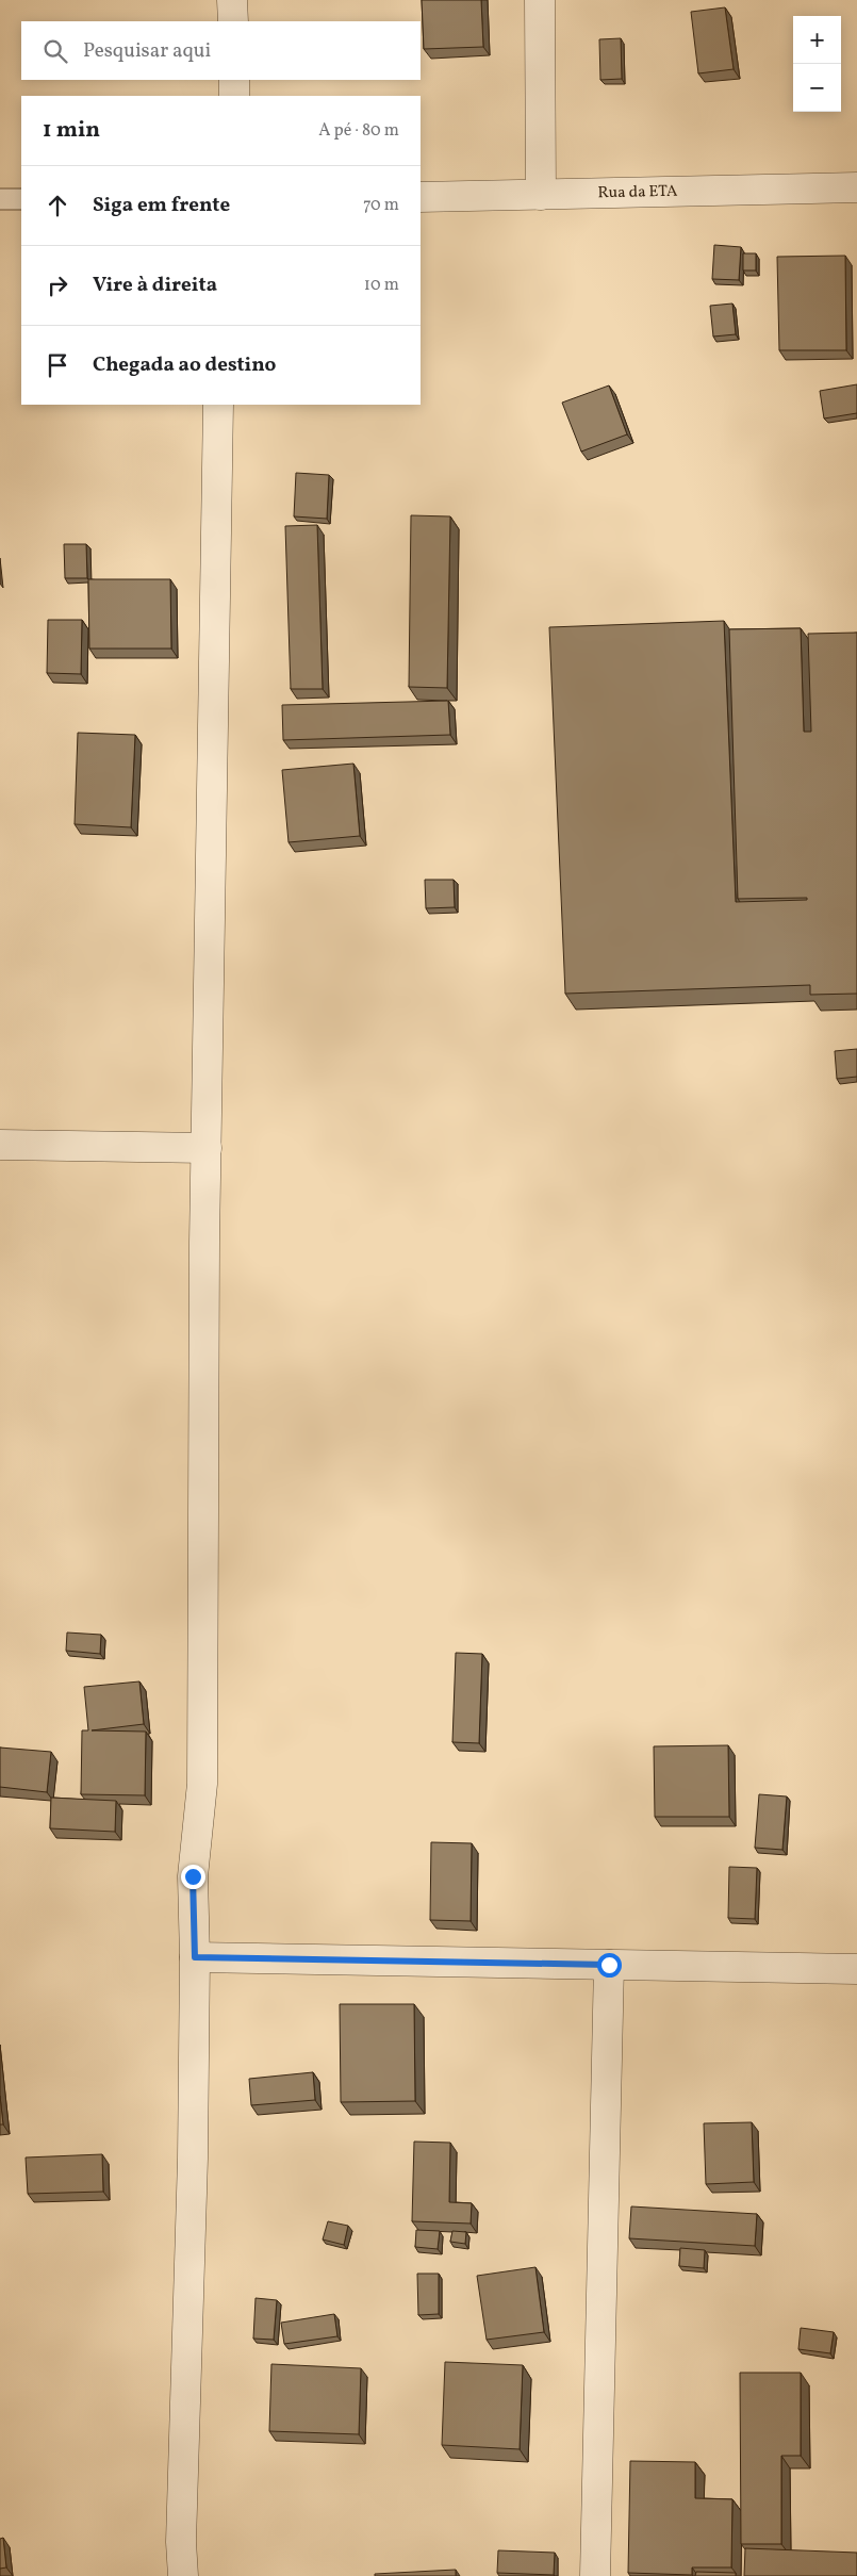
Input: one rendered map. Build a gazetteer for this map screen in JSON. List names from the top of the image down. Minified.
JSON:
{"streets":{"street":["Rua da ETA"]},"page":{"map_buttons":["+","−"],"search":"Pesquisar aqui","heading":["1 min","A pé · 80 m"],"list":[["Siga em frente","70 m"],["Vire à direita","10 m"],"Chegada ao destino"]}}
